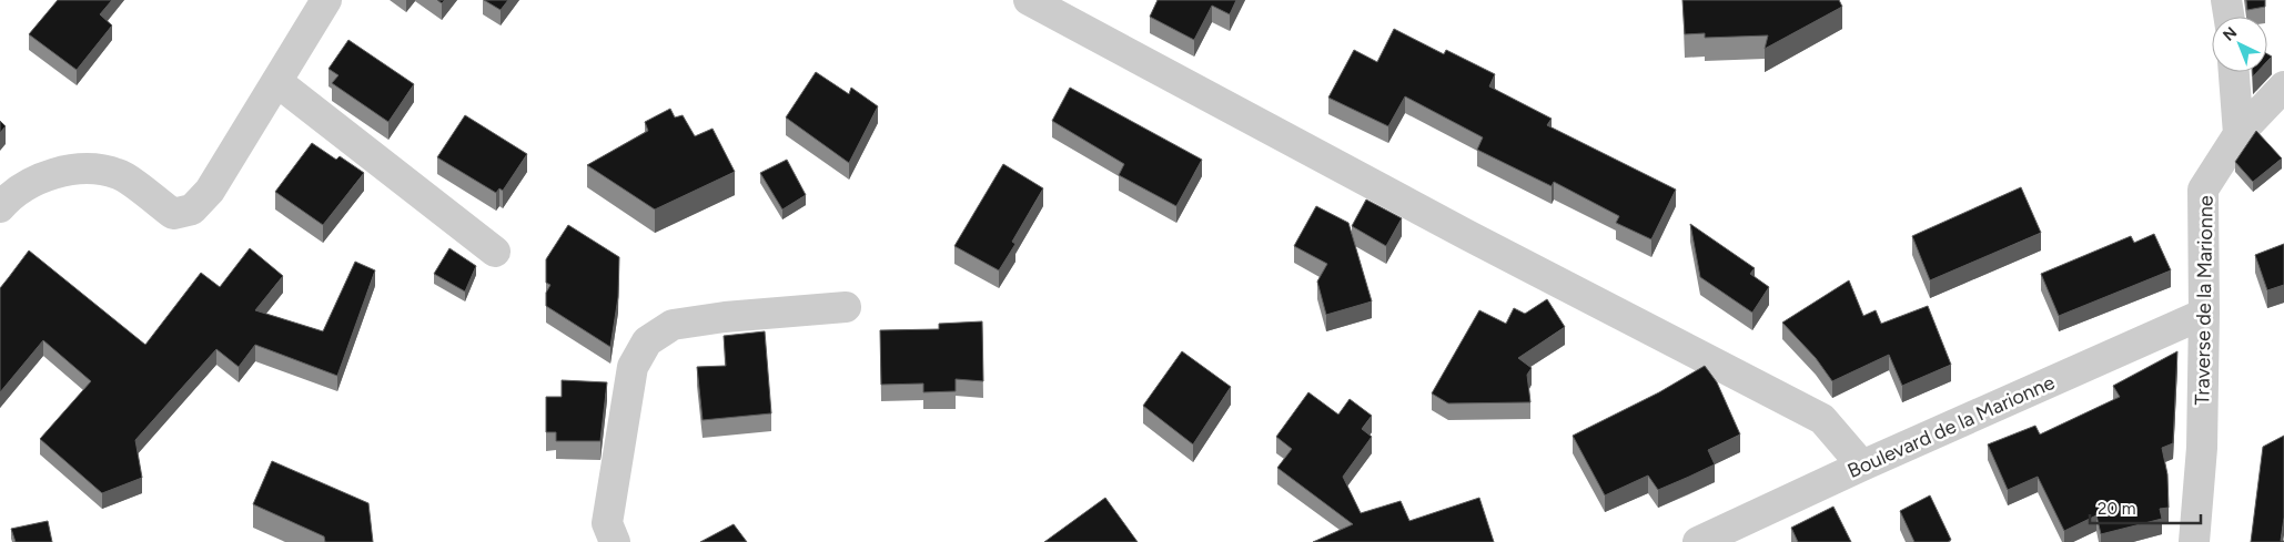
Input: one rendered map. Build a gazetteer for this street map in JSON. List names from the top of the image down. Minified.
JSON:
{"streets":{"street":["Traverse de la Marionne","Boulevard de la Marionne"]},"crossings":[["Traverse de la Marionne","Boulevard de la Marionne"]],"scale_bar":"20 m","north":"top left"}
